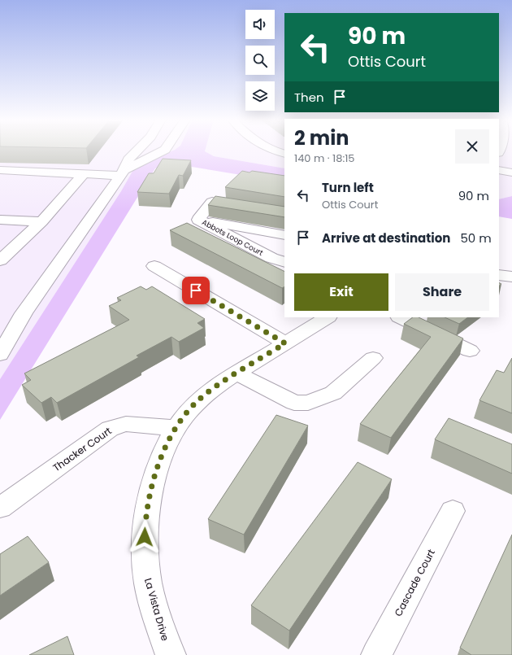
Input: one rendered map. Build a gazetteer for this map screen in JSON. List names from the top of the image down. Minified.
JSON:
{"streets":{"street":["Abbots Loop Court","Thacker Court","Cascade Court","La Vista Drive"]},"crossings":[["Thacker Court","La Vista Drive"]],"page":{"turn":["90 m","Ottis Court"],"then":"Then","heading":["2 min","140 m · 18:15"],"list":[{"name":"Turn left","note":"Ottis Court","value":"90 m"},{"name":"Arrive at destination","value":"50 m"}],"buttons":["Exit","Share"]}}
